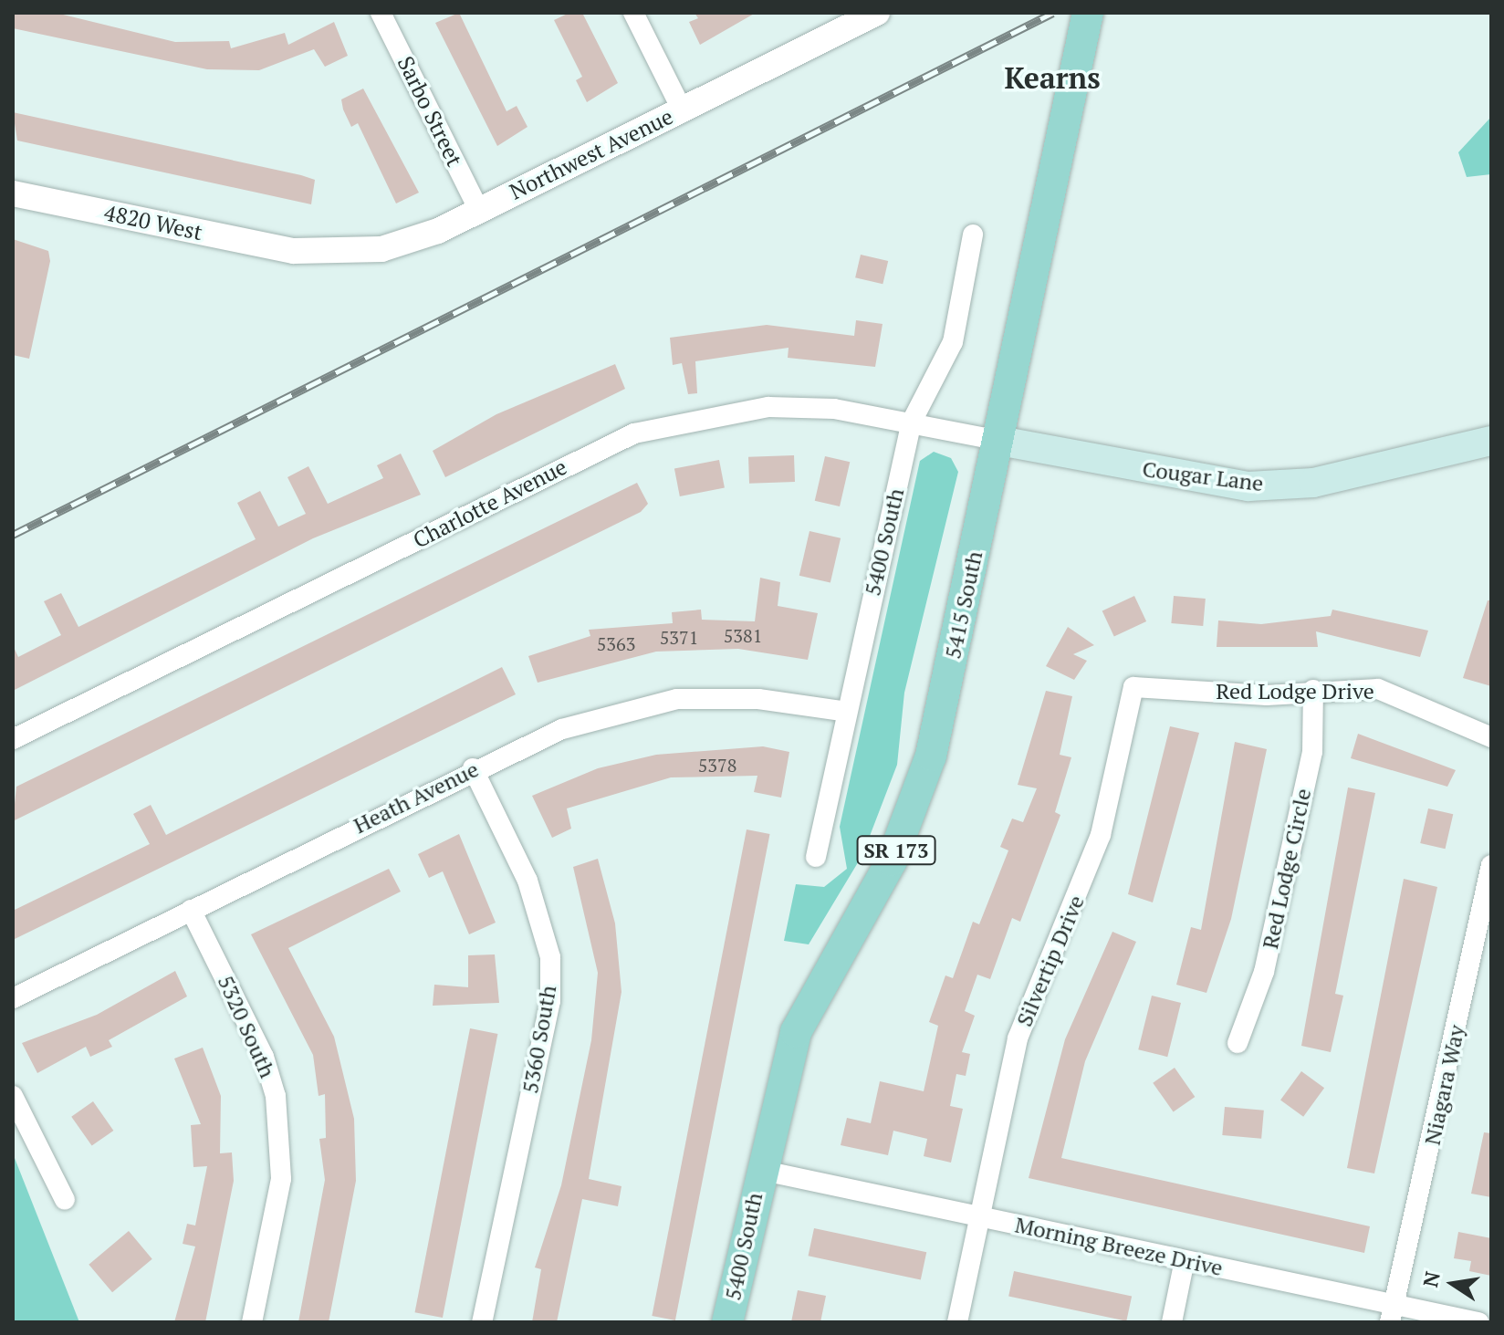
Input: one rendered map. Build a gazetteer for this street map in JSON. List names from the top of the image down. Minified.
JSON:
{"streets":{"main road":["Cougar Lane","5400 South","5415 South","SR 173"],"street":["Sarbo Street","Northwest Avenue","4820 West","Charlotte Avenue","Red Lodge Drive","Heath Avenue","Red Lodge Circle","Silvertip Drive","5320 South","5360 South","Niagara Way","Morning Breeze Drive"]},"crossings":[["Sarbo Street","Northwest Avenue"],["Northwest Avenue","4820 West"],["Cougar Lane","Charlotte Avenue"],["Cougar Lane","5415 South"],["Charlotte Avenue","5400 South"],["Charlotte Avenue","5415 South"],["5400 South","5415 South"],["5400 South","Heath Avenue"],["5400 South","Morning Breeze Drive"],["5415 South","Morning Breeze Drive"],["Red Lodge Drive","Red Lodge Circle"],["Red Lodge Drive","Silvertip Drive"],["Heath Avenue","5320 South"],["Heath Avenue","5360 South"],["Silvertip Drive","Morning Breeze Drive"],["Niagara Way","Morning Breeze Drive"]],"districts":["Kearns"],"house_numbers":["5381","5371","5363","5378"],"north":"left"}
